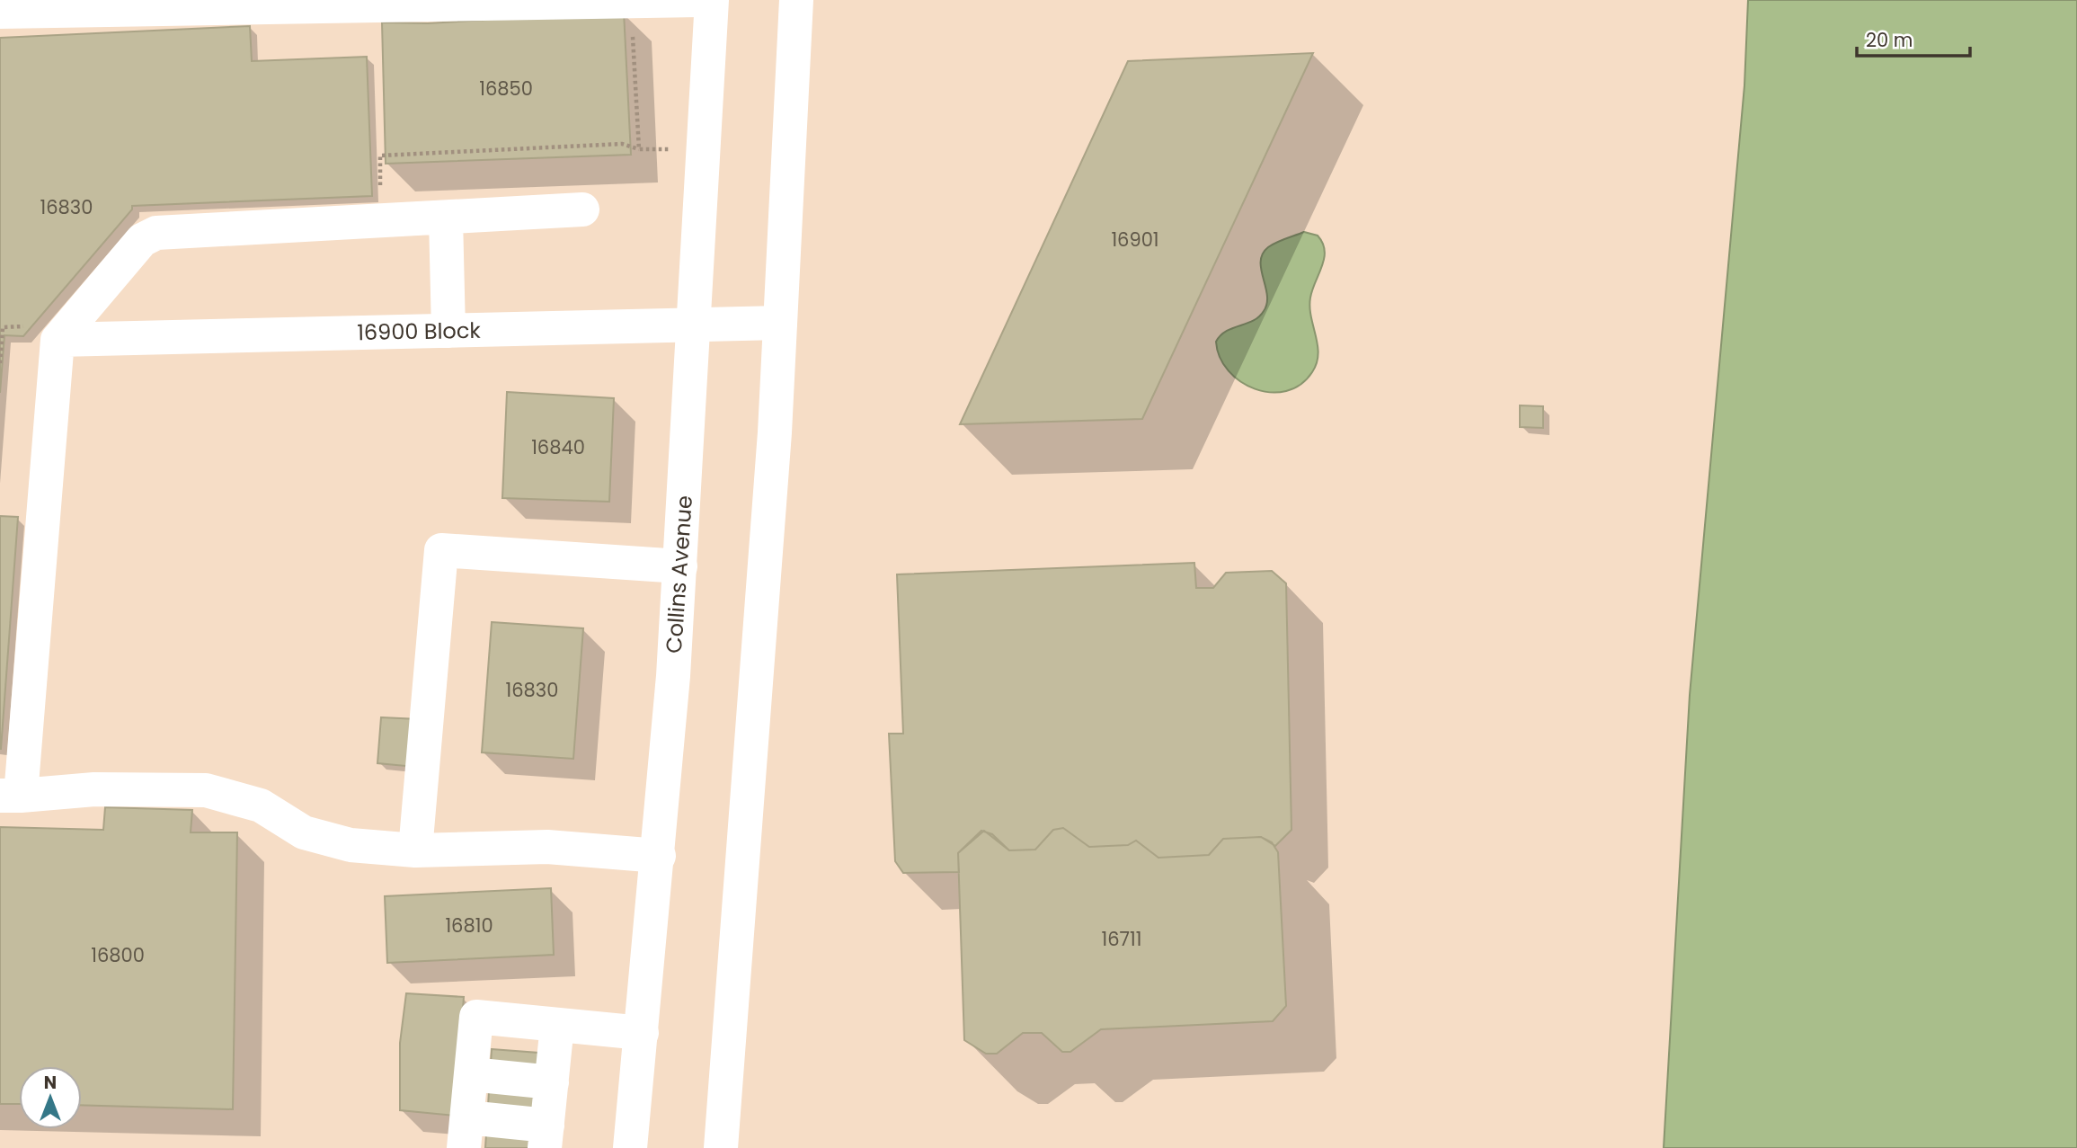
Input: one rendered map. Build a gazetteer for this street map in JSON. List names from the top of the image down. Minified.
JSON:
{"streets":{"main road":["16900 Block","Collins Avenue"]},"crossings":[["16900 Block","Collins Avenue"]],"house_numbers":["16850","16830","16901","16840","16830","16810","16711","16800"],"scale_bar":"20 m","north":"top"}
